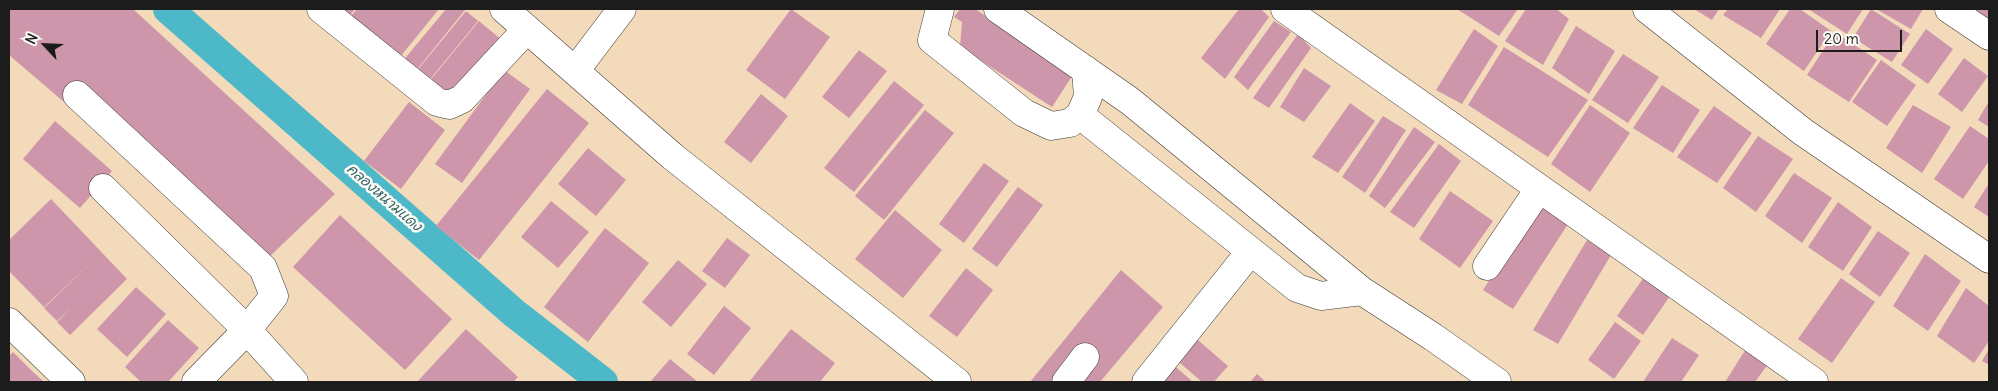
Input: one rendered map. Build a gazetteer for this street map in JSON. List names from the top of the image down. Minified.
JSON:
{"water":["คลองหนามแดง"],"scale_bar":"20 m","north":"top left"}
